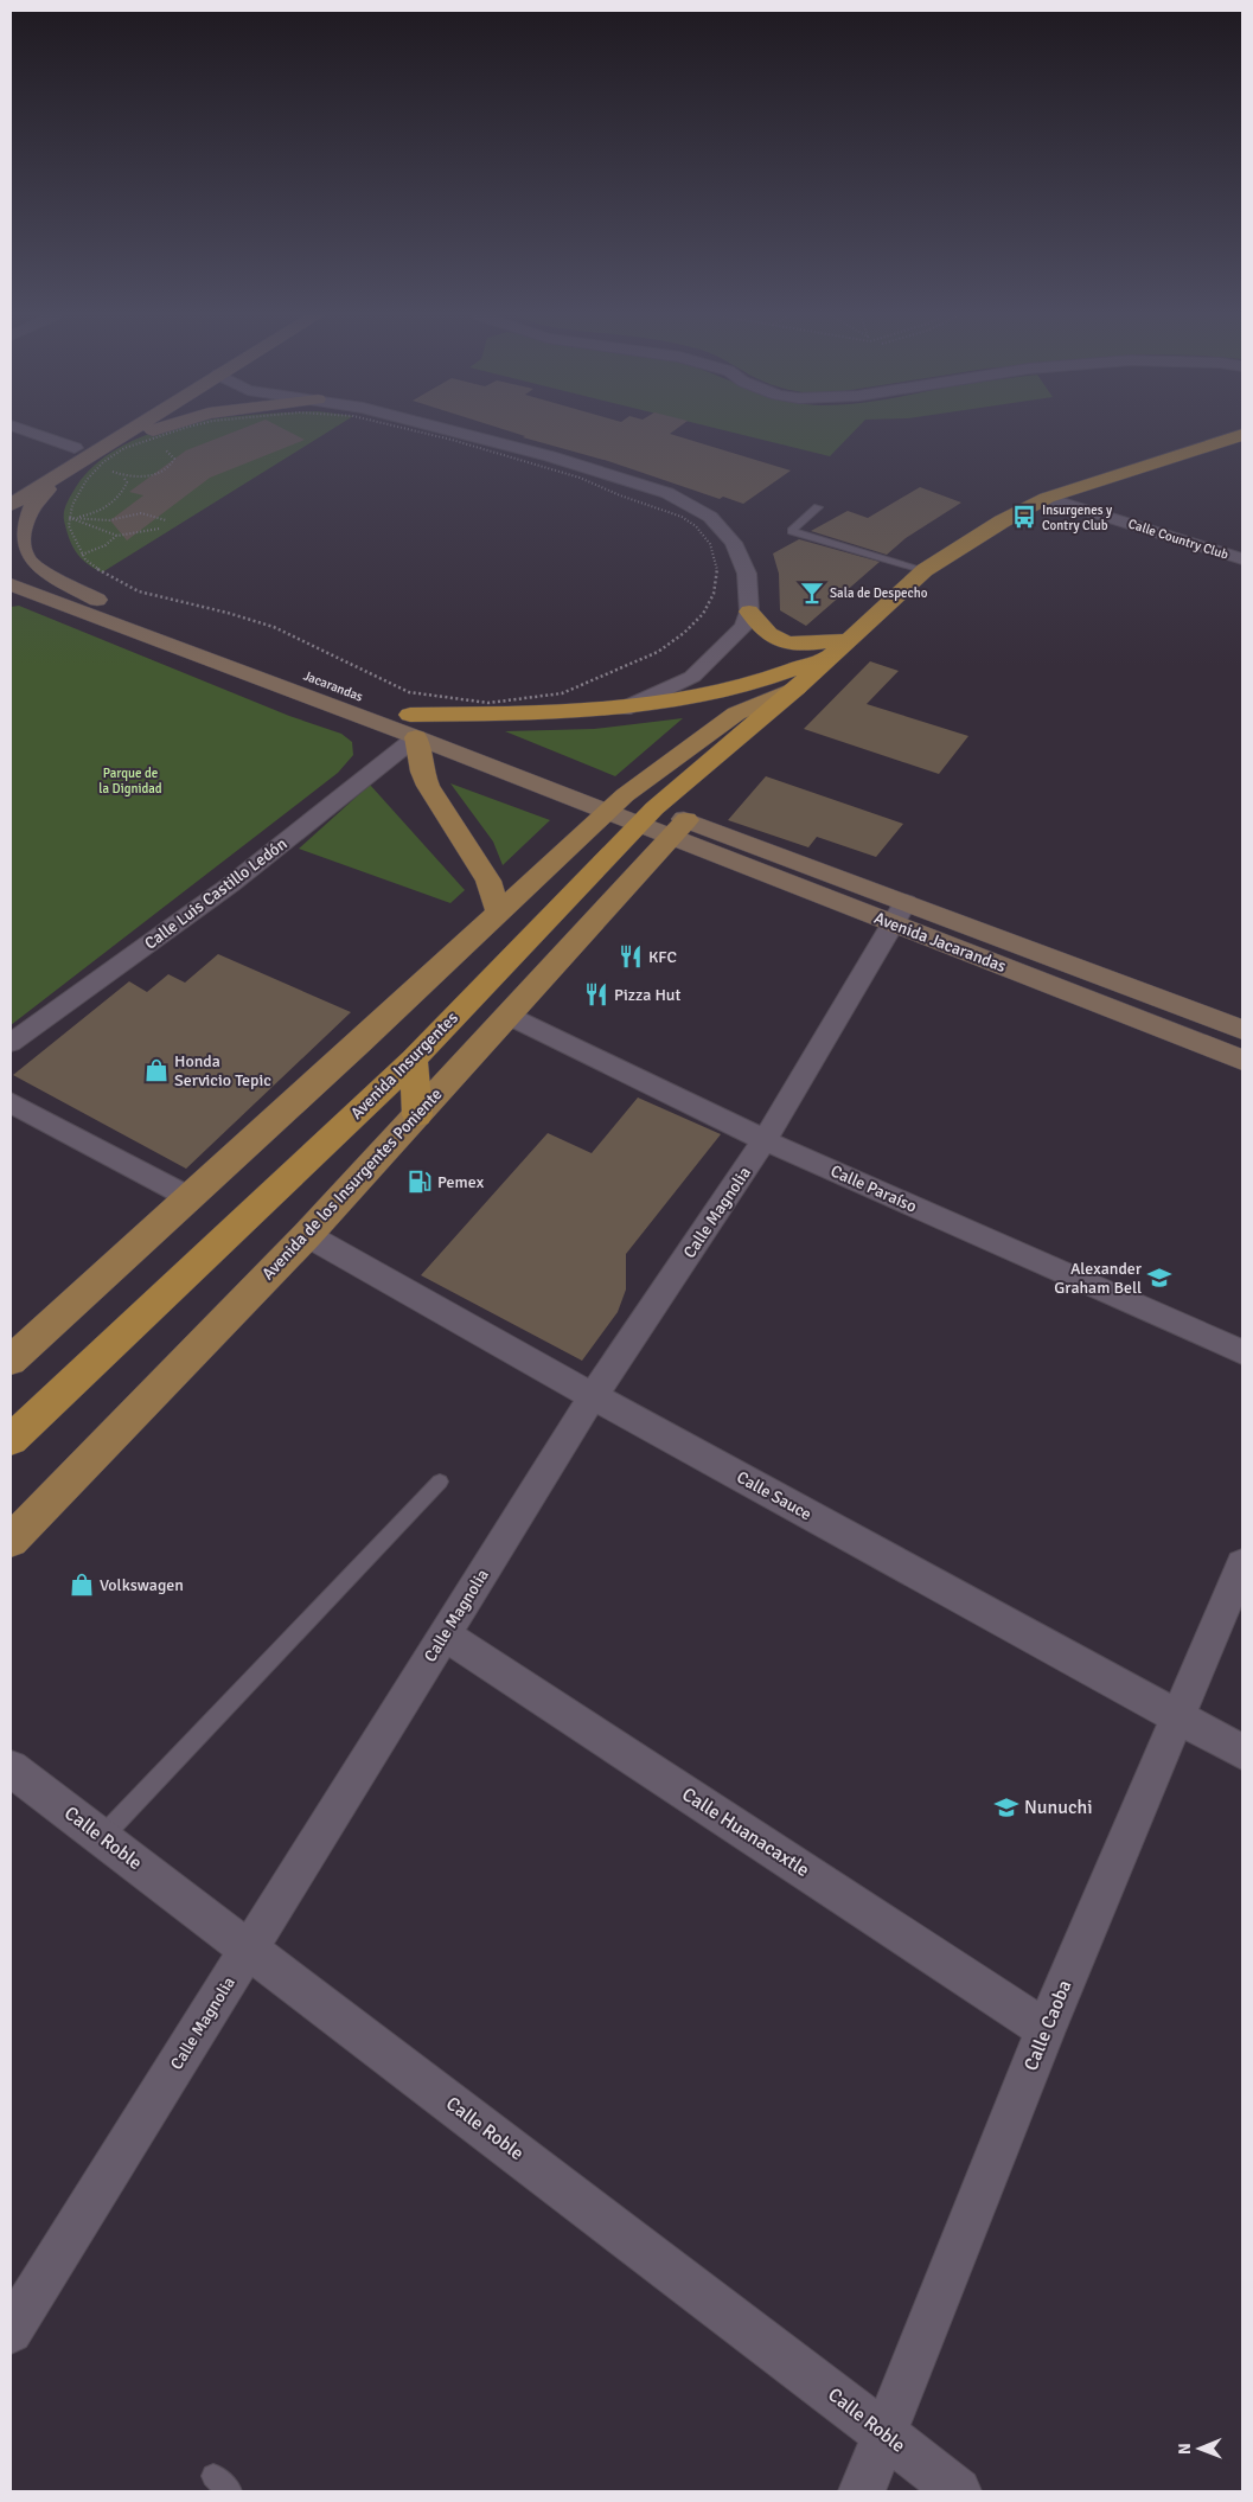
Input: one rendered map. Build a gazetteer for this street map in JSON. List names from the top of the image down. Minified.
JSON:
{"streets":{"highway":["Avenida Insurgentes"],"main road":["Jacarandas","Avenida Jacarandas","Avenida de los Insurgentes Poniente"],"street":["Calle Country Club","Calle Luis Castillo Ledón","Calle Paraíso","Calle Magnolia","Calle Sauce","Calle Huanacaxtle","Calle Roble","Calle Caoba"]},"crossings":[["Calle Country Club","Avenida Insurgentes"],["Jacarandas","Calle Luis Castillo Ledón"],["Jacarandas","Avenida Jacarandas"],["Jacarandas","Avenida Insurgentes"],["Avenida Jacarandas","Avenida Insurgentes"],["Avenida Jacarandas","Avenida de los Insurgentes Poniente"],["Avenida Jacarandas","Calle Magnolia"],["Avenida de los Insurgentes Poniente","Calle Paraíso"],["Avenida de los Insurgentes Poniente","Calle Sauce"],["Calle Paraíso","Calle Magnolia"],["Calle Magnolia","Calle Sauce"],["Calle Magnolia","Calle Huanacaxtle"],["Calle Magnolia","Calle Roble"],["Calle Sauce","Calle Caoba"],["Calle Huanacaxtle","Calle Caoba"],["Calle Roble","Calle Caoba"]],"parks":["Parque de la Dignidad"],"places":{"bus stop":["Insurgenes y Contry Club"],"bar":["Sala de Despecho"],"restaurant":["KFC","Pizza Hut"],"shop":["Honda Servicio Tepic","Volkswagen"],"fuel station":["Pemex"],"school or university":["Alexander Graham Bell","Nunuchi"]},"north":"left"}
